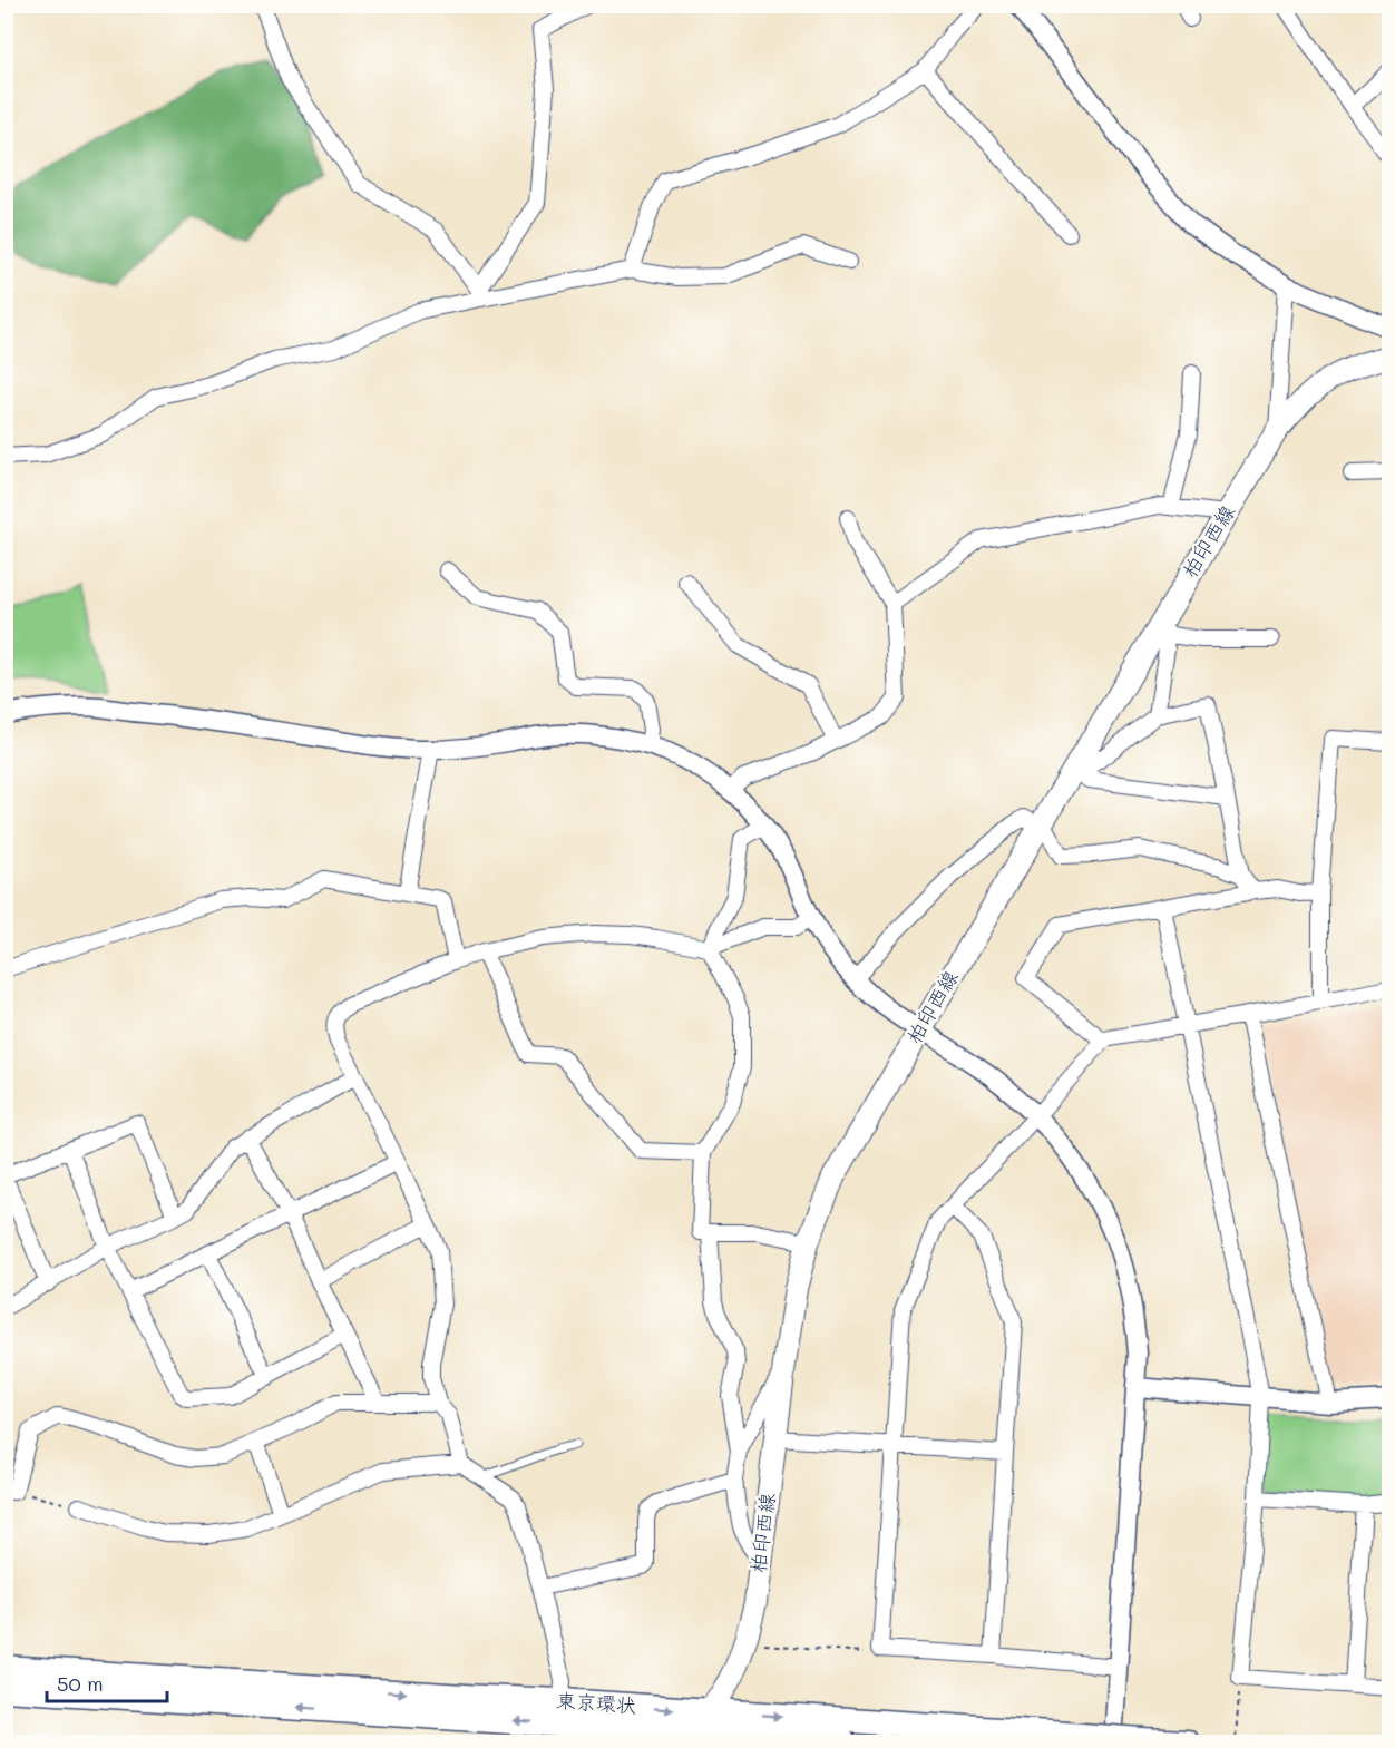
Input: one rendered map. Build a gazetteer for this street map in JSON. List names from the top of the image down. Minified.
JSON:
{"streets":{"highway":["東京環状"],"main road":["柏印西線"]},"crossings":[["柏印西線","東京環状"]],"scale_bar":"50 m"}
